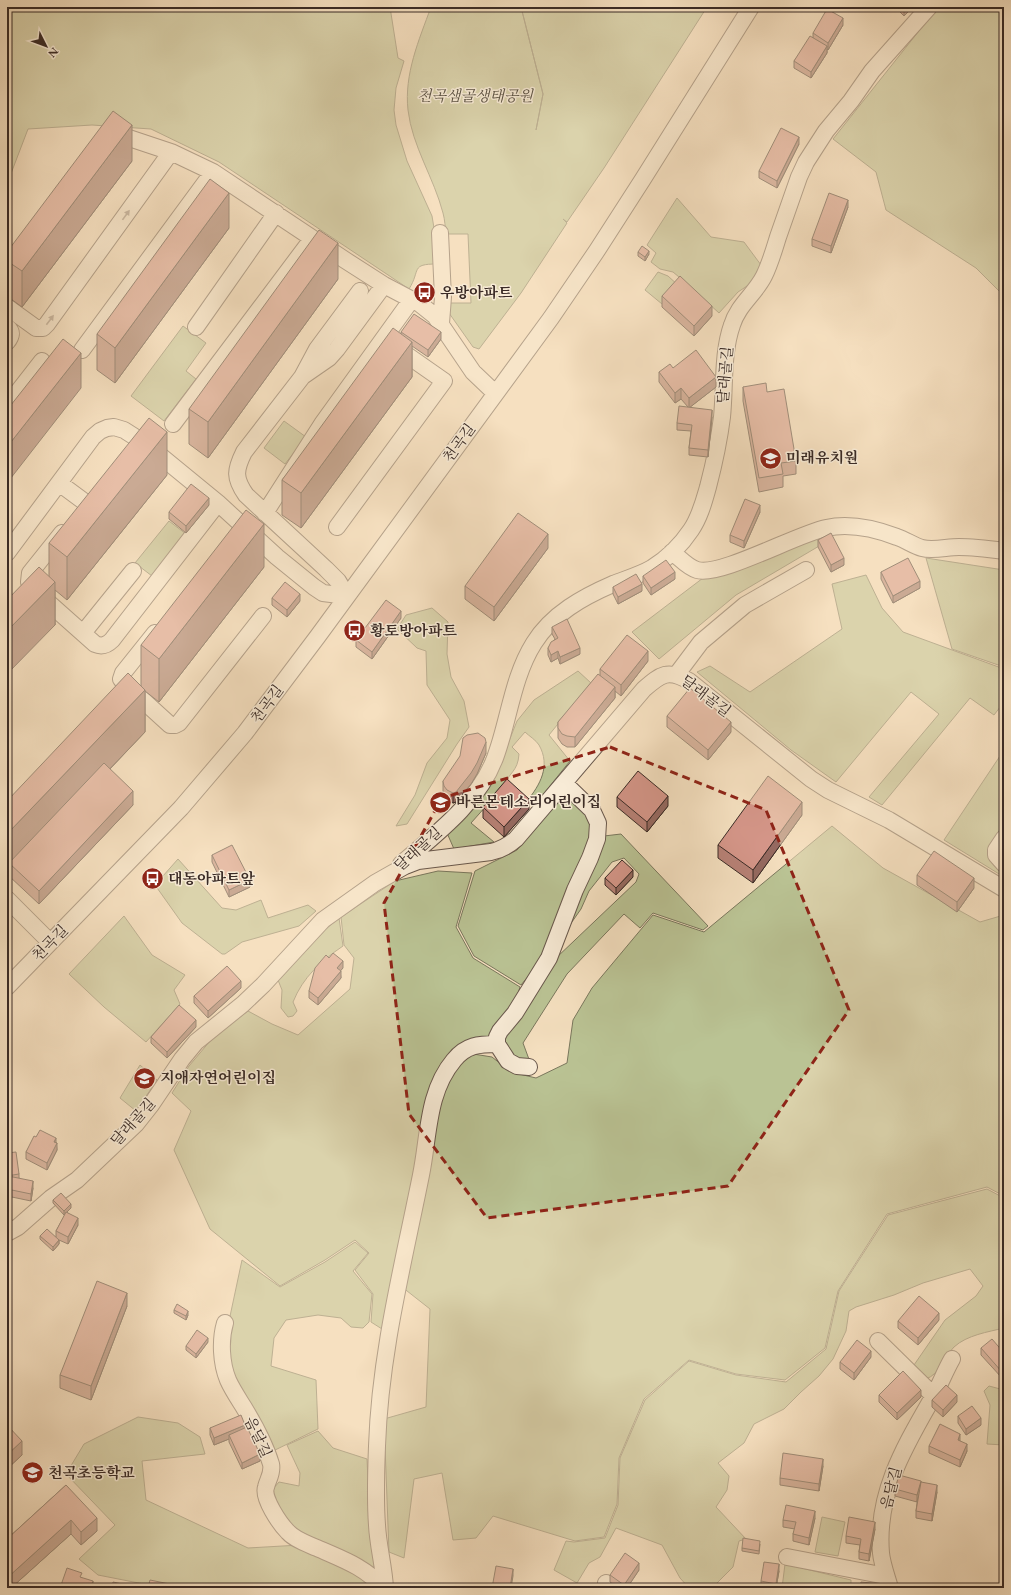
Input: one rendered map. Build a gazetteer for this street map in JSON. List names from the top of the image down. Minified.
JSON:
{"streets":{"street":["달래골길","천곡길","음달길"]},"parks":["천곡샘골생태공원"],"places":{"bus stop":["우방아파트","황토방아파트","대동아파트앞"],"school or university":["미래유치원","바른몬테소리어린이집","지애자연어린이집","천곡초등학교"]},"north":"bottom right"}
